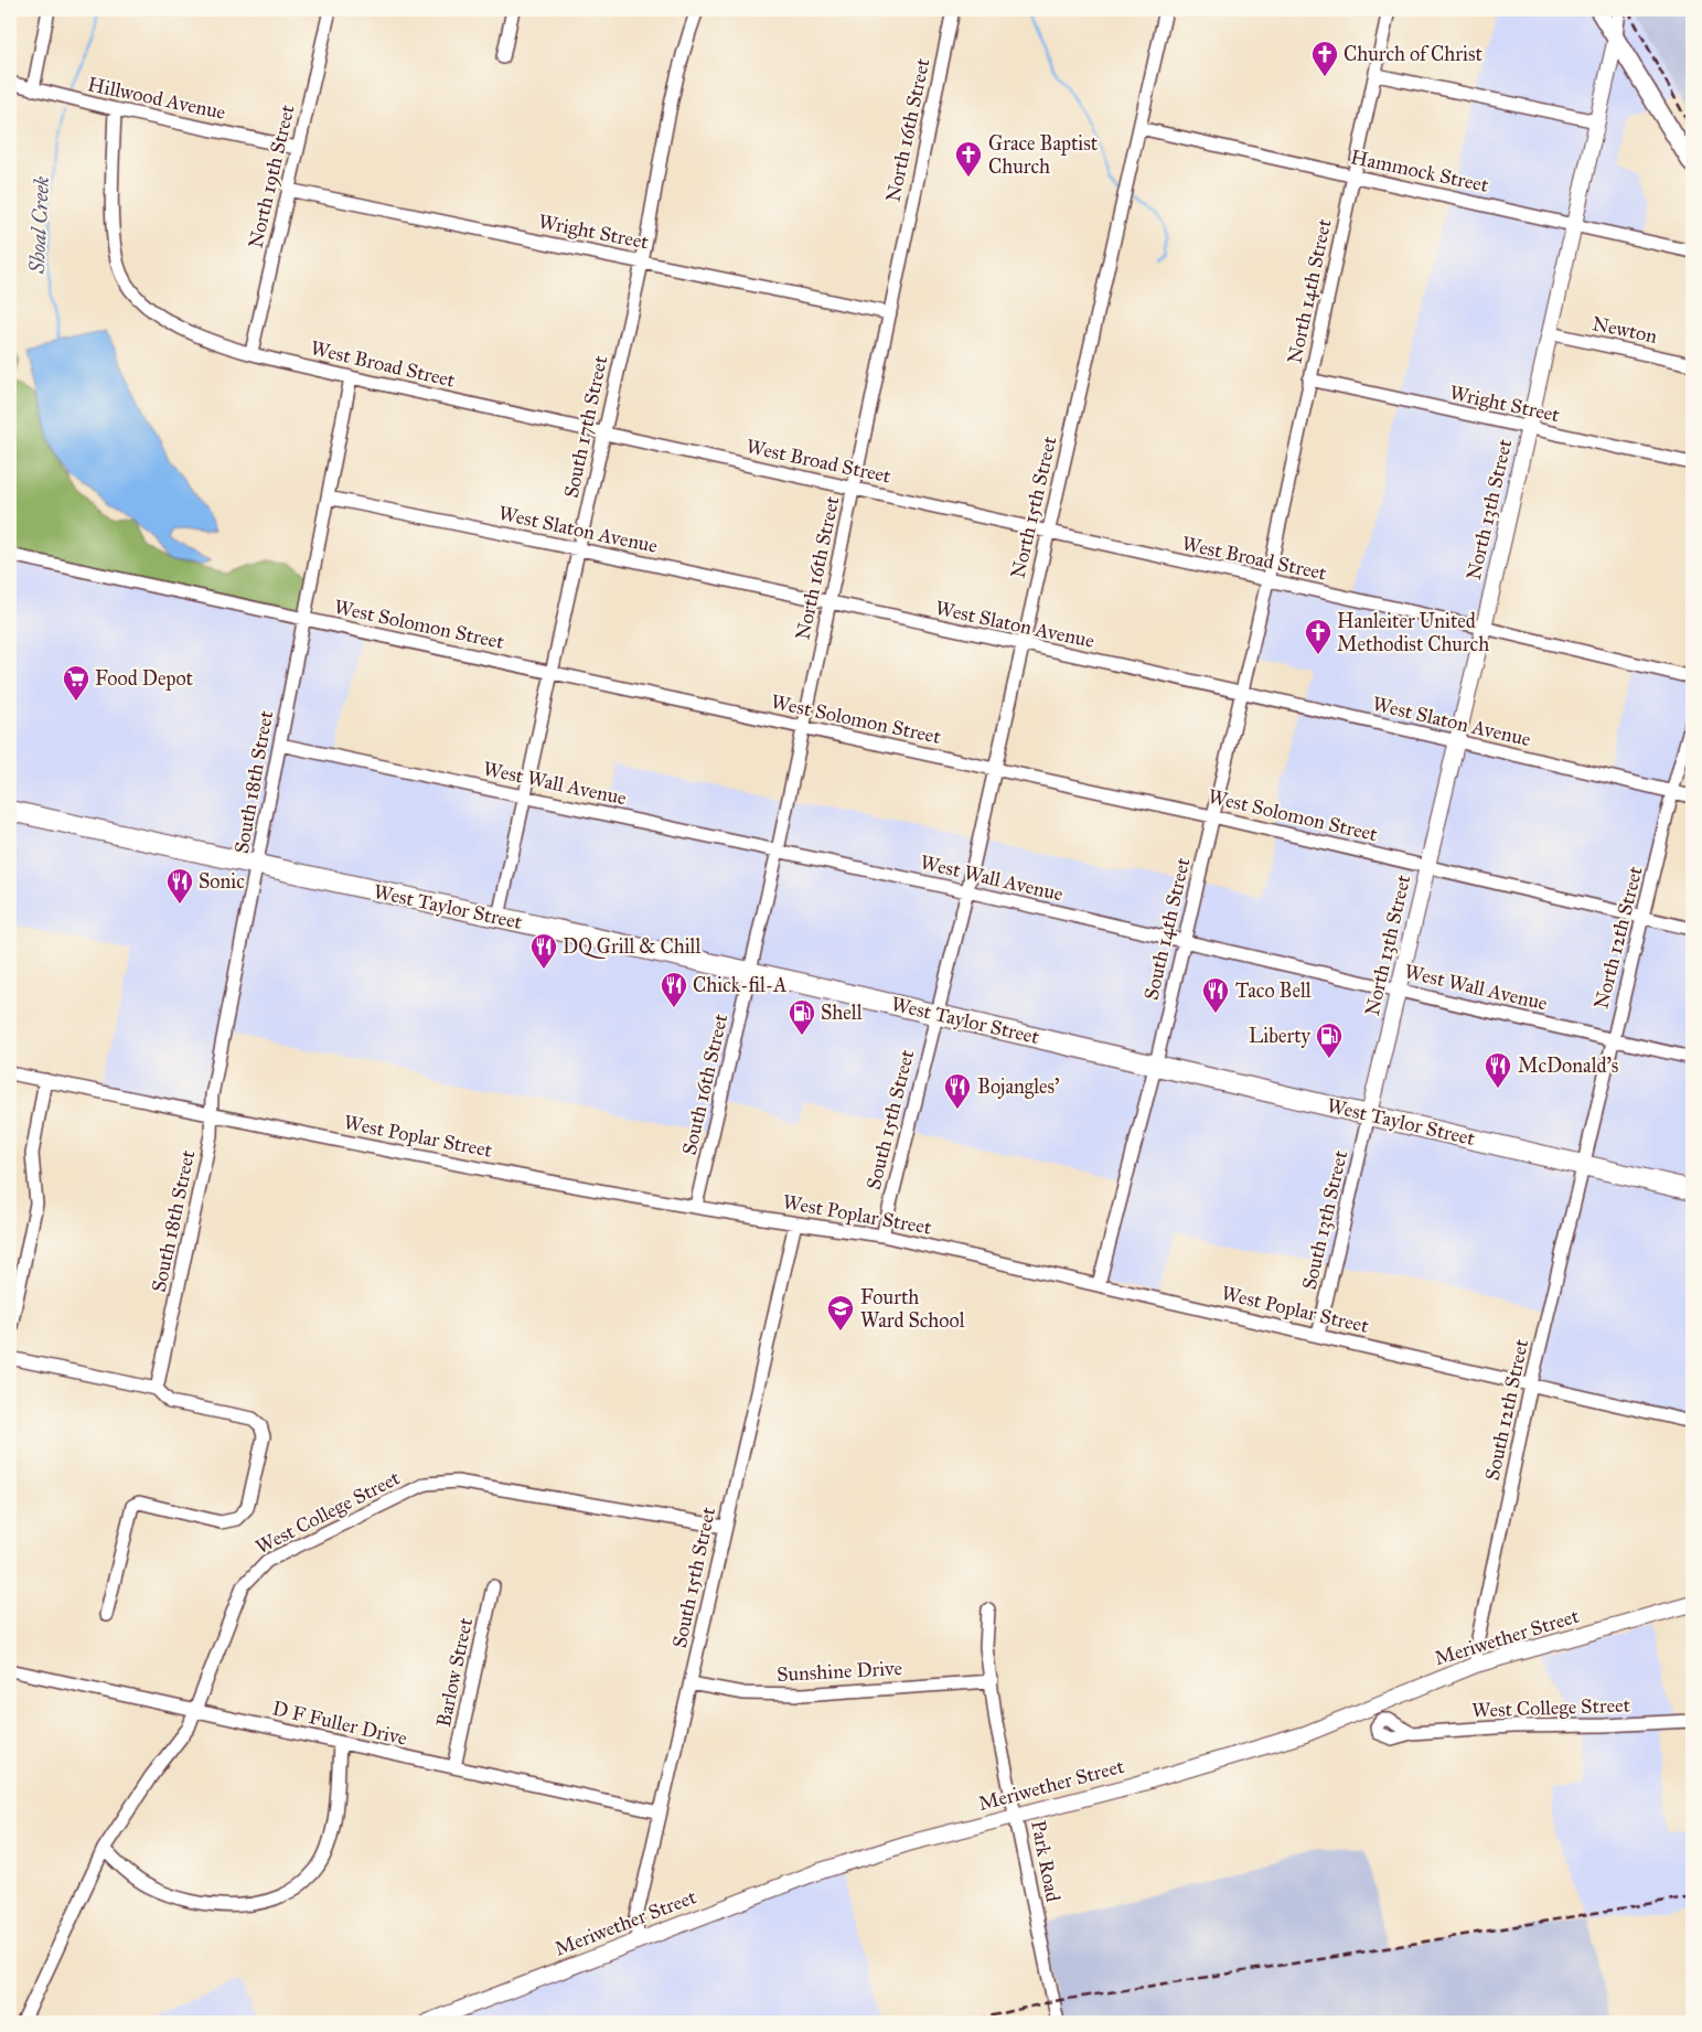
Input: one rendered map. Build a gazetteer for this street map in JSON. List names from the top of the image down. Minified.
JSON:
{"streets":{"main road":["West Taylor Street"],"street":["Hillwood Avenue","North 16th Street","Hammock Street","North 19th Street","Wright Street","North 14th Street","Newton","West Broad Street","South 17th Street","North 15th Street","North 13th Street","West Slaton Avenue","West Solomon Street","South 18th Street","West Wall Avenue","South 14th Street","North 12th Street","South 16th Street","South 15th Street","West Poplar Street","South 13th Street","South 12th Street","West College Street","Meriwether Street","Sunshine Drive","Barlow Street","D F Fuller Drive","Park Road"]},"crossings":[["Hillwood Avenue","North 19th Street"],["Hillwood Avenue","West Broad Street"],["North 16th Street","Wright Street"],["North 16th Street","West Broad Street"],["North 16th Street","West Slaton Avenue"],["North 16th Street","West Solomon Street"],["North 16th Street","West Wall Avenue"],["North 16th Street","West Taylor Street"],["North 16th Street","South 16th Street"],["Hammock Street","North 14th Street"],["Hammock Street","North 15th Street"],["Hammock Street","North 13th Street"],["North 19th Street","Wright Street"],["North 19th Street","West Broad Street"],["Wright Street","North 14th Street"],["Wright Street","South 17th Street"],["Wright Street","North 13th Street"],["North 14th Street","West Broad Street"],["North 14th Street","South 14th Street"],["Newton","North 13th Street"],["West Broad Street","South 17th Street"],["West Broad Street","North 15th Street"],["West Broad Street","North 13th Street"],["West Broad Street","South 18th Street"],["West Broad Street","South 14th Street"],["South 17th Street","West Slaton Avenue"],["South 17th Street","West Solomon Street"],["South 17th Street","West Wall Avenue"],["South 17th Street","West Taylor Street"],["North 15th Street","West Slaton Avenue"],["North 15th Street","West Solomon Street"],["North 15th Street","West Wall Avenue"],["North 15th Street","West Taylor Street"],["North 15th Street","South 15th Street"],["North 13th Street","West Slaton Avenue"],["North 13th Street","West Solomon Street"],["North 13th Street","West Wall Avenue"],["North 13th Street","West Taylor Street"],["North 13th Street","South 13th Street"],["West Slaton Avenue","South 18th Street"],["West Slaton Avenue","South 14th Street"],["West Slaton Avenue","North 12th Street"],["West Solomon Street","South 18th Street"],["West Solomon Street","South 14th Street"],["West Solomon Street","North 12th Street"],["South 18th Street","West Wall Avenue"],["South 18th Street","West Taylor Street"],["South 18th Street","West Poplar Street"],["West Wall Avenue","South 14th Street"],["West Wall Avenue","North 12th Street"],["West Taylor Street","South 14th Street"],["West Taylor Street","North 12th Street"],["West Taylor Street","South 16th Street"],["West Taylor Street","South 15th Street"],["West Taylor Street","South 13th Street"],["West Taylor Street","South 12th Street"],["South 14th Street","West Poplar Street"],["North 12th Street","South 12th Street"],["South 16th Street","West Poplar Street"],["South 15th Street","West Poplar Street"],["South 15th Street","West College Street"],["South 15th Street","Meriwether Street"],["South 15th Street","Sunshine Drive"],["South 15th Street","D F Fuller Drive"],["West Poplar Street","South 13th Street"],["West Poplar Street","South 12th Street"],["South 12th Street","Meriwether Street"],["West College Street","D F Fuller Drive"],["Meriwether Street","Park Road"],["Sunshine Drive","Park Road"],["Barlow Street","D F Fuller Drive"]],"water":["Shoal Creek"],"places":{"church":["Church of Christ","Grace Baptist Church","Hanleiter United Methodist Church"],"supermarket":["Food Depot"],"restaurant":["Sonic","DQ Grill & Chill","Chick-fil-A","Taco Bell","McDonald's","Bojangles'"],"fuel station":["Shell","Liberty"],"school or university":["Fourth Ward School"]}}
